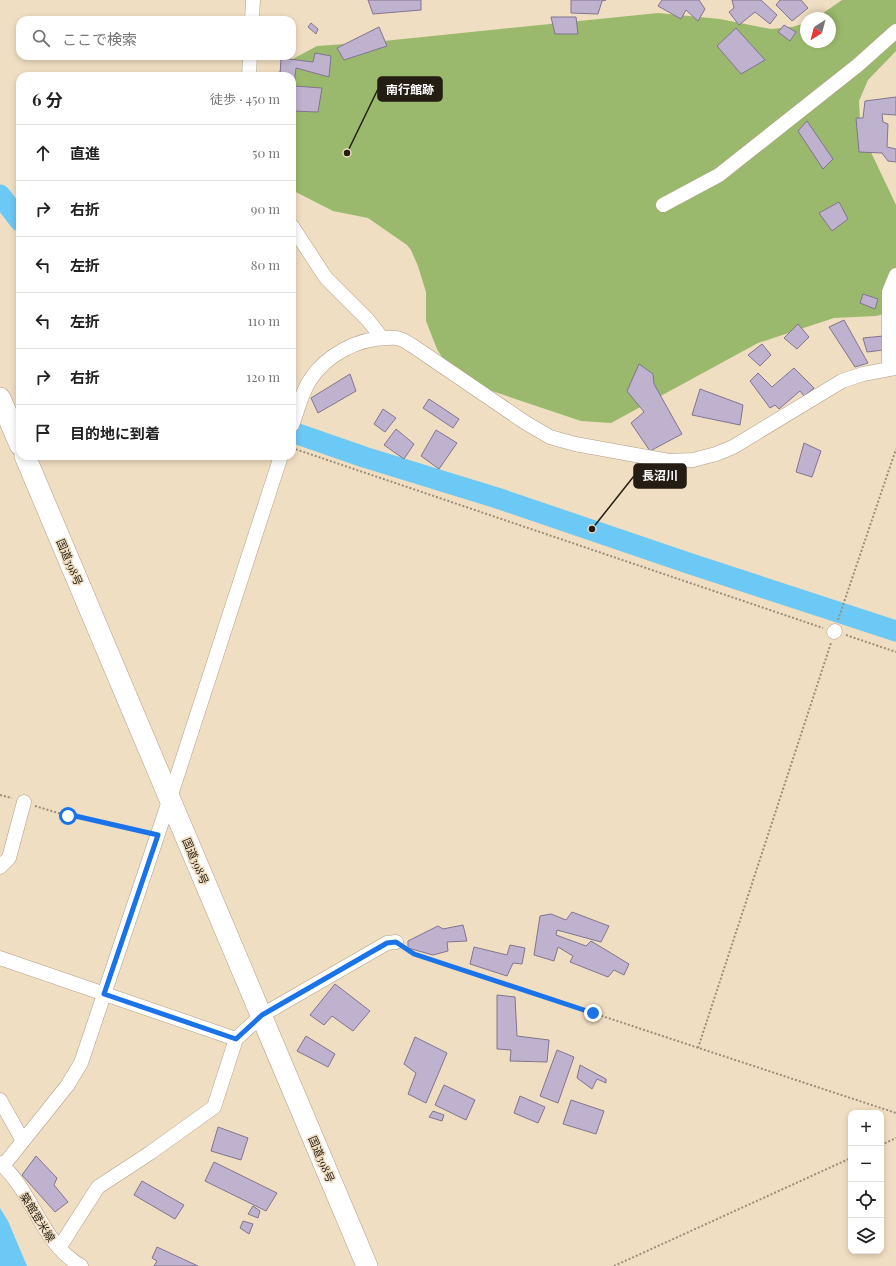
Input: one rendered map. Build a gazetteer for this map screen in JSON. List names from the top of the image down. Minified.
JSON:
{"streets":{"highway":["国道398号"],"street":["築館登米線"]},"places":["南行館跡","長沼川"],"north":"bottom left","page":{"search":"ここで検索","heading":["6 分","徒歩 · 450 m"],"list":[["直進","50 m"],["右折","90 m"],["左折","80 m"],["左折","110 m"],["右折","120 m"],"目的地に到着"],"map_buttons":["+","−"]}}
